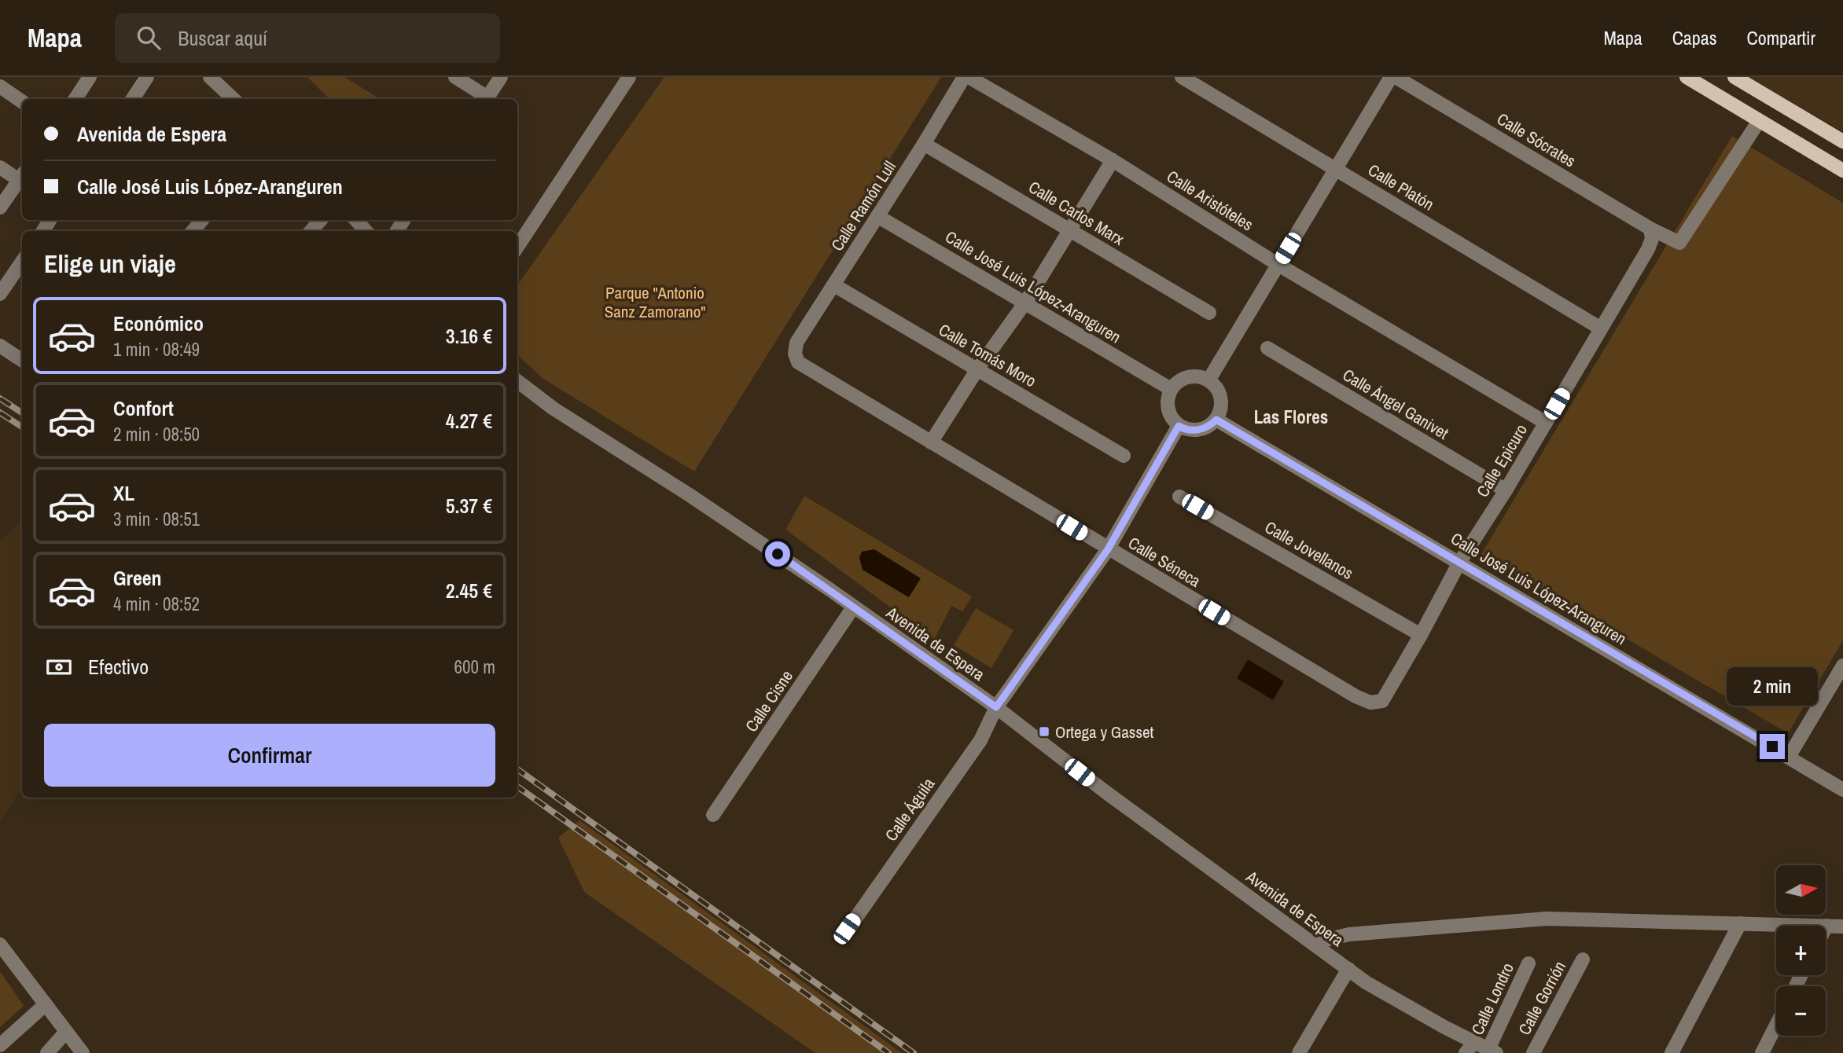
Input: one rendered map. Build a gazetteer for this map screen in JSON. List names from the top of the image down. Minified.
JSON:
{"streets":{"street":["Calle Sócrates","Calle Platón","Calle Aristóteles","Calle Ramón Lull","Calle Carlos Marx","Calle José Luis López-Aranguren","Calle Tomás Moro","Calle Ángel Ganivet","Calle Epicuro","Calle Jovellanos","Calle Séneca","Avenida de Espera","Calle Cisne","Calle Águila","Calle Gorrión","Calle Londro"]},"crossings":[["Calle Sócrates","Calle Epicuro"],["Calle Platón","Calle Epicuro"],["Calle Aristóteles","Calle Epicuro"],["Calle Ramón Lull","Calle Carlos Marx"],["Calle Ramón Lull","Calle José Luis López-Aranguren"],["Calle Ramón Lull","Calle Tomás Moro"],["Calle Ramón Lull","Calle Séneca"],["Calle José Luis López-Aranguren","Calle Epicuro"],["Calle José Luis López-Aranguren","Calle Águila"],["Calle Ángel Ganivet","Calle Epicuro"],["Calle Epicuro","Calle Jovellanos"],["Calle Epicuro","Calle Séneca"],["Calle Séneca","Calle Águila"],["Avenida de Espera","Calle Cisne"],["Avenida de Espera","Calle Águila"],["Avenida de Espera","Calle Londro"]],"districts":["Las Flores"],"parks":["Parque \"Antonio Sanz Zamorano\""],"places":{"transit":["Ortega y Gasset"]},"north":"right","page":{"header":"Mapa","search":"Buscar aquí","nav":["Mapa","Capas","Compartir"],"banner":["Avenida de Espera","Calle José Luis López-Aranguren"],"heading":"Elige un viaje","list":[{"name":"Económico","note":"1 min · 08:49","value":"3.16 €"},{"name":"Confort","note":"2 min · 08:50","value":"4.27 €"},{"name":"XL","note":"3 min · 08:51","value":"5.37 €"},{"name":"Green","note":"4 min · 08:52","value":"2.45 €"}],"pay":["Efectivo","600 m"],"bubble":"2 min","buttons":"Confirmar","map_buttons":["+","−"]}}
